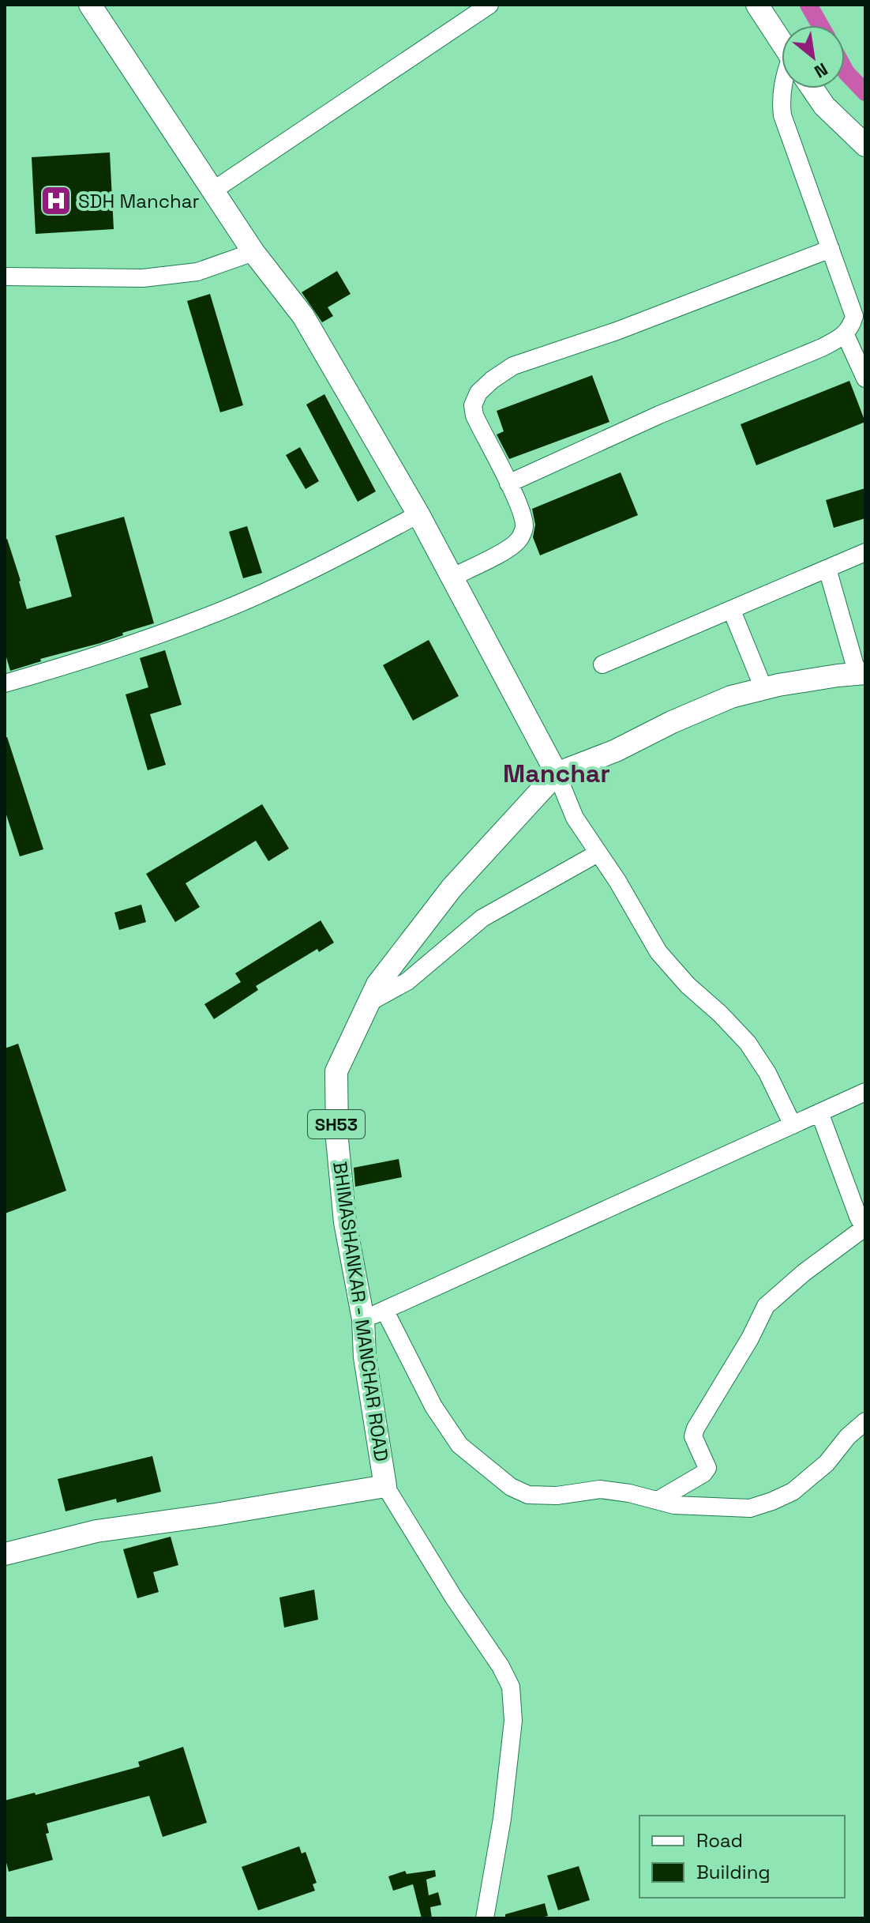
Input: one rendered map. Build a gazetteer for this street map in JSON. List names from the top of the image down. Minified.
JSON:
{"streets":{"main road":["SH53","BHIMASHANKAR - MANCHAR ROAD"]},"districts":["Manchar"],"places":{"hospital":["SDH Manchar"]},"legend":["Road","Building"],"north":"bottom right"}
